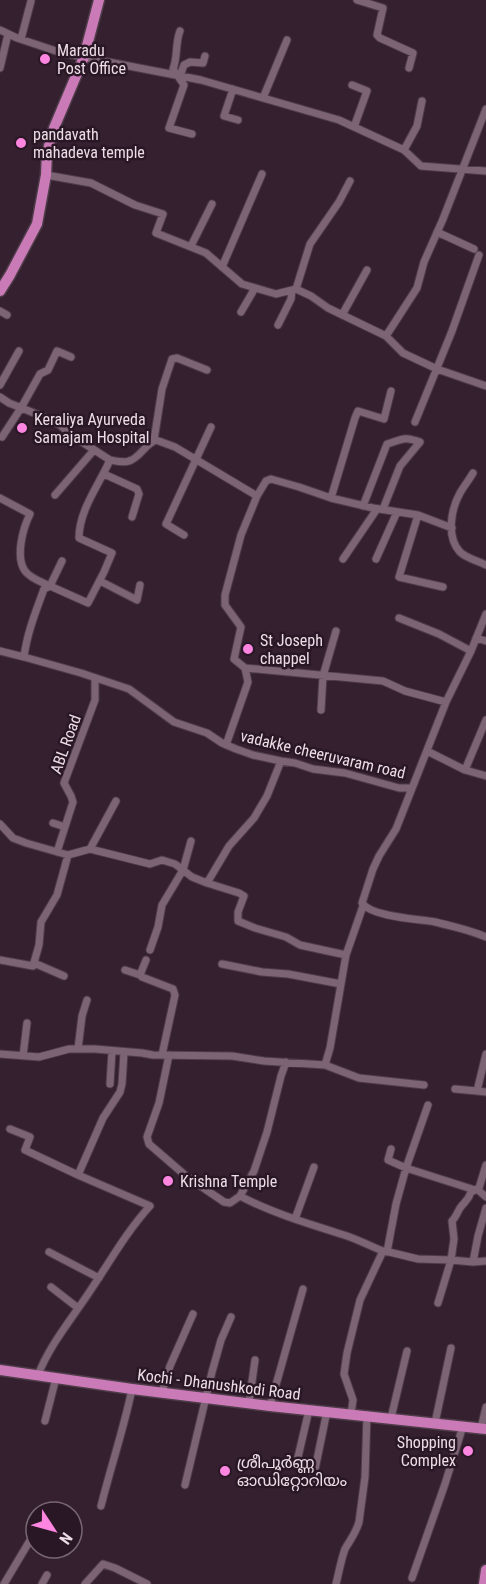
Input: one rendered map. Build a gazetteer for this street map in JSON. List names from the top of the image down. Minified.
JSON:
{"streets":{"highway":["Kochi - Dhanushkodi Road"],"street":["ABL Road","vadakke cheeruvaram road"]},"crossings":[["ABL Road","vadakke cheeruvaram road"]],"places":["Maradu Post Office","pandavath mahadeva temple","Keraliya Ayurveda Samajam Hospital","St Joseph chappel","Krishna Temple","Shopping Complex","ശ്രീപൂർണ്ണ ഓഡിറ്റോറിയം"],"north":"bottom right"}
